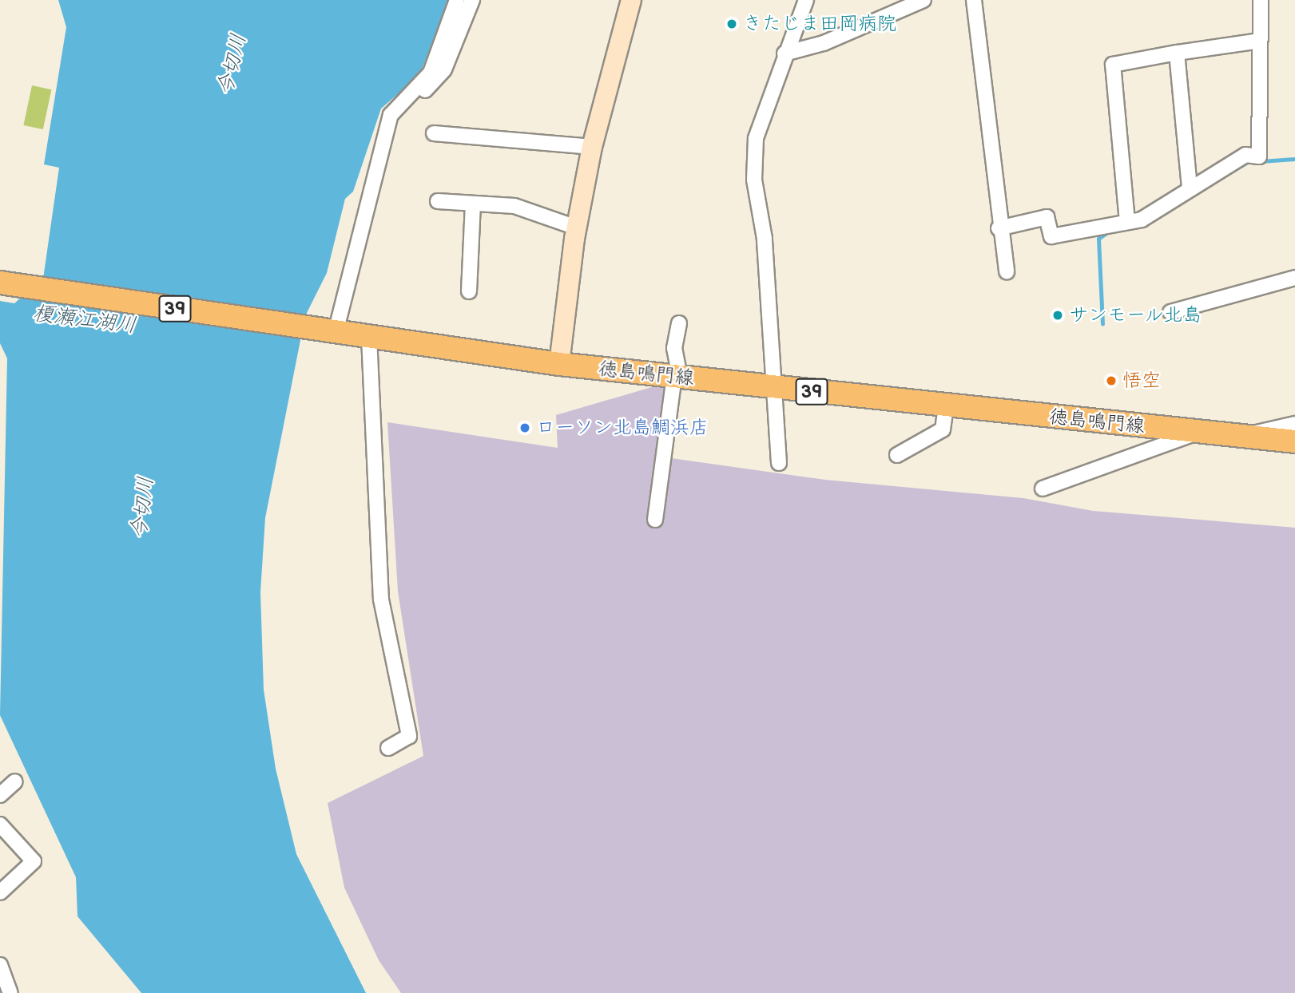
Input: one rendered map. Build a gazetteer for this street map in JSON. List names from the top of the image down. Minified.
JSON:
{"streets":{"main road":["39","徳島鳴門線"]},"water":["今切川","榎瀬江湖川"],"places":["きたじま田岡病院","サンモール北島","悟空","ローソン北島鯛浜店"]}
